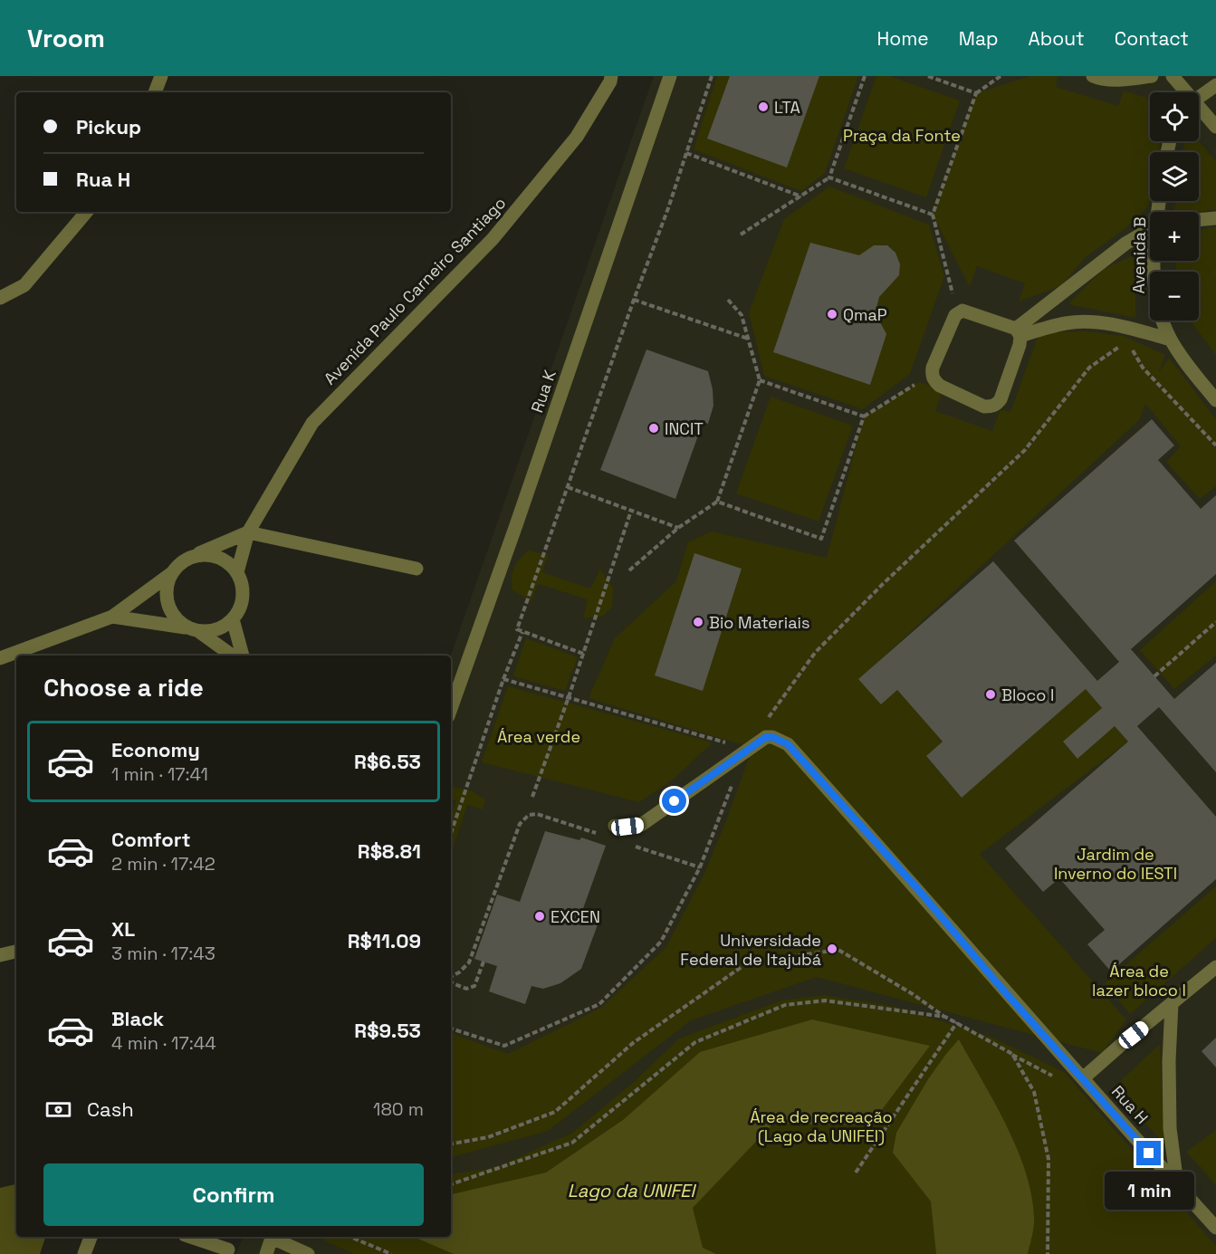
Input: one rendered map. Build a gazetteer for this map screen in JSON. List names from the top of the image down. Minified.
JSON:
{"streets":{"street":["Avenida B","Avenida Paulo Carneiro Santiago","Rua K","Rua H"]},"water":["Lago da UNIFEI"],"parks":["Praça da Fonte","Área verde","Jardim de Inverno do IESTI","Área de lazer bloco I","Área de recreação (Lago da UNIFEI)"],"places":["LTA","QmaP","INCIT","Bio Materiais","Bloco I","EXCEN","Universidade Federal de Itajubá"],"page":{"header":"Vroom","nav":["Home","Map","About","Contact"],"map_buttons":["+","−"],"banner":["Pickup","Rua H"],"heading":"Choose a ride","list":[{"name":"Economy","note":"1 min · 17:41","value":"R$6.53"},{"name":"Comfort","note":"2 min · 17:42","value":"R$8.81"},{"name":"XL","note":"3 min · 17:43","value":"R$11.09"},{"name":"Black","note":"4 min · 17:44","value":"R$9.53"}],"pay":["Cash","180 m"],"buttons":"Confirm","bubble":"1 min"}}
